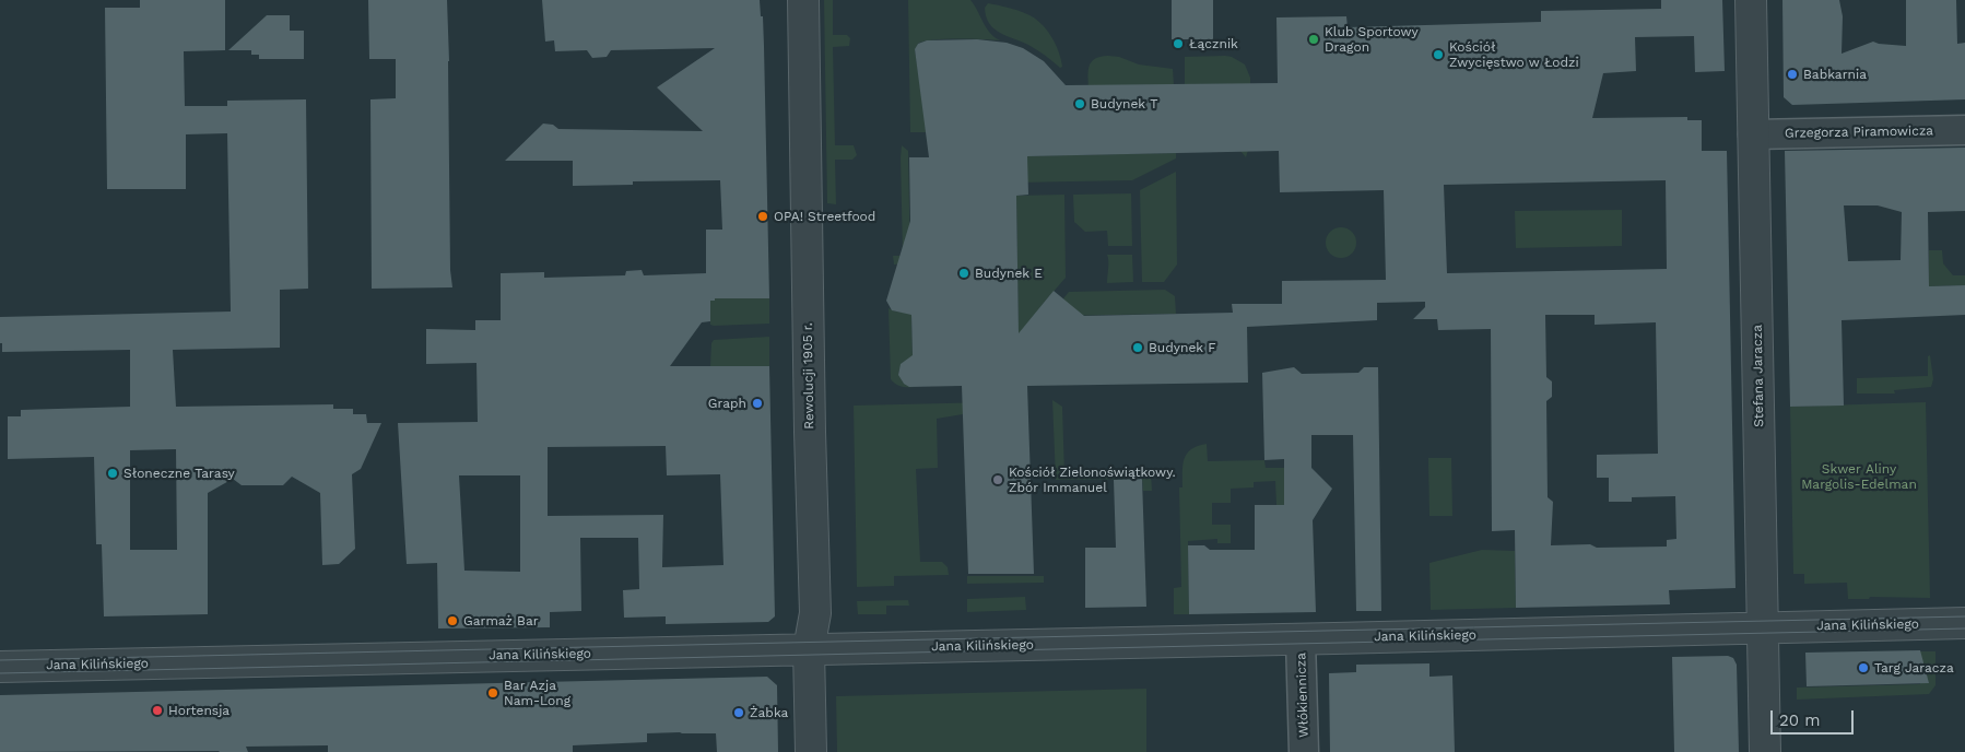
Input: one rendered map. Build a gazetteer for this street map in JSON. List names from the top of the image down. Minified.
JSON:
{"streets":{"street":["Grzegorza Piramowicza","Rewolucji 1905 r.","Stefana Jaracza","Jana Kilińskiego","Włókiennicza"]},"crossings":[["Grzegorza Piramowicza","Stefana Jaracza"],["Rewolucji 1905 r.","Jana Kilińskiego"],["Stefana Jaracza","Jana Kilińskiego"],["Jana Kilińskiego","Włókiennicza"]],"parks":["Skwer Aliny Margolis-Edelman"],"places":["Klub Sportowy Dragon","Łącznik","Kościół Zwycięstwo w Łodzi","Babkarnia","Budynek T","OPA! Streetfood","Budynek E","Budynek F","Graph","Słoneczne Tarasy","Kościół Zielonoświątkowy. Zbór Immanuel","Garmaż Bar","Targ Jaracza","Bar Azja Nam-Long","Hortensja","Żabka"],"scale_bar":"20 m"}
